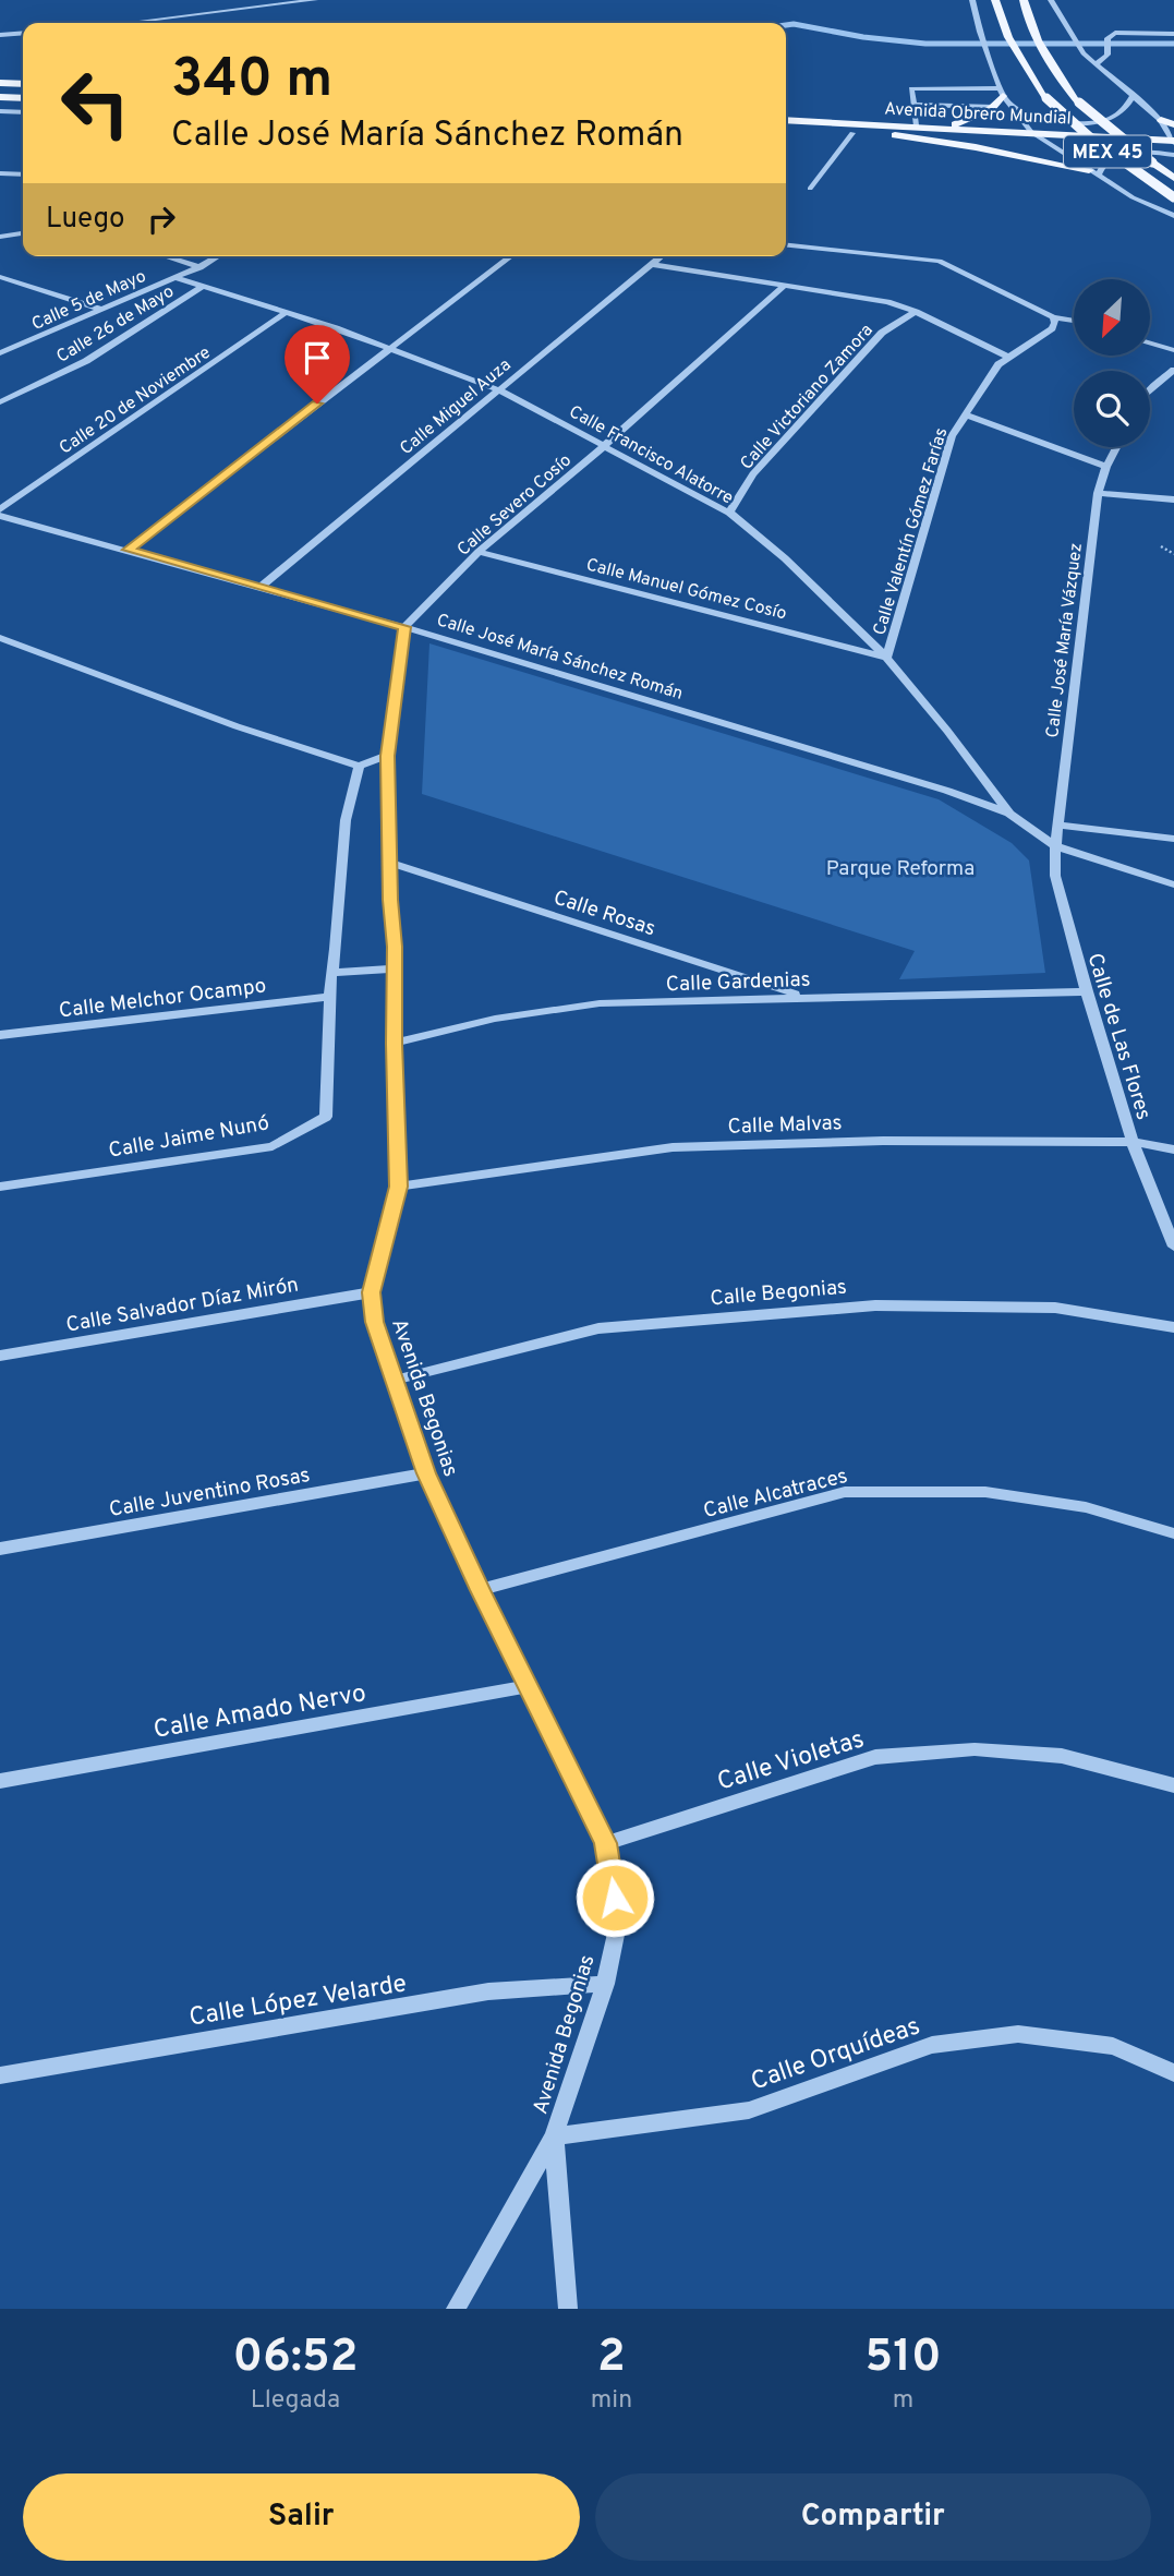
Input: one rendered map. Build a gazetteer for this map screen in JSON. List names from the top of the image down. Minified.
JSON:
{"streets":{"main road":["Avenida Obrero Mundial","MEX 45"],"street":["Calle 5 de Mayo","Calle 26 de Mayo","Calle Victoriano Zamora","Calle 20 de Noviembre","Calle Miguel Auza","Calle Francisco Alatorre","Calle Severo Cosío","Calle Valentín Gómez Farías","Calle Manuel Gómez Cosío","Calle José María Vázquez","Calle José María Sánchez Román","Calle Rosas","Calle Gardenias","Calle Melchor Ocampo","Calle de Las Flores","Calle Malvas","Calle Jaime Nunó","Calle Begonias","Calle Salvador Díaz Mirón","Avenida Begonias","Calle Juventino Rosas","Calle Alcatraces","Calle Amado Nervo","Calle Violetas","Calle López Velarde","Calle Orquídeas"]},"crossings":[["Calle 5 de Mayo","Calle Francisco Alatorre"],["Calle 26 de Mayo","Calle Francisco Alatorre"],["Calle Victoriano Zamora","Calle Francisco Alatorre"],["Calle 20 de Noviembre","Calle Francisco Alatorre"],["Calle Miguel Auza","Calle Francisco Alatorre"],["Calle Miguel Auza","Calle José María Sánchez Román"],["Calle Francisco Alatorre","Calle Severo Cosío"],["Calle Francisco Alatorre","Calle Valentín Gómez Farías"],["Calle Francisco Alatorre","Calle Manuel Gómez Cosío"],["Calle Francisco Alatorre","Calle José María Sánchez Román"],["Calle Severo Cosío","Calle Manuel Gómez Cosío"],["Calle Severo Cosío","Calle José María Sánchez Román"],["Calle Severo Cosío","Avenida Begonias"],["Calle Valentín Gómez Farías","Calle Manuel Gómez Cosío"],["Calle José María Vázquez","Calle José María Sánchez Román"],["Calle José María Sánchez Román","Avenida Begonias"],["Calle Rosas","Calle Gardenias"],["Calle Rosas","Avenida Begonias"],["Calle Gardenias","Calle de Las Flores"],["Calle Gardenias","Avenida Begonias"],["Calle Melchor Ocampo","Calle Jaime Nunó"],["Calle de Las Flores","Calle Malvas"],["Calle Malvas","Avenida Begonias"],["Calle Begonias","Avenida Begonias"],["Calle Salvador Díaz Mirón","Avenida Begonias"],["Avenida Begonias","Calle Juventino Rosas"],["Avenida Begonias","Calle Alcatraces"],["Avenida Begonias","Calle Amado Nervo"],["Avenida Begonias","Calle Violetas"],["Avenida Begonias","Calle López Velarde"],["Avenida Begonias","Calle Orquídeas"]],"parks":["Parque Reforma"],"north":"bottom left","page":{"turn":["340 m","Calle José María Sánchez Román"],"then":"Luego","eta":["06:52","Llegada","2","min","510","m"],"buttons":["Salir","Compartir"]}}
